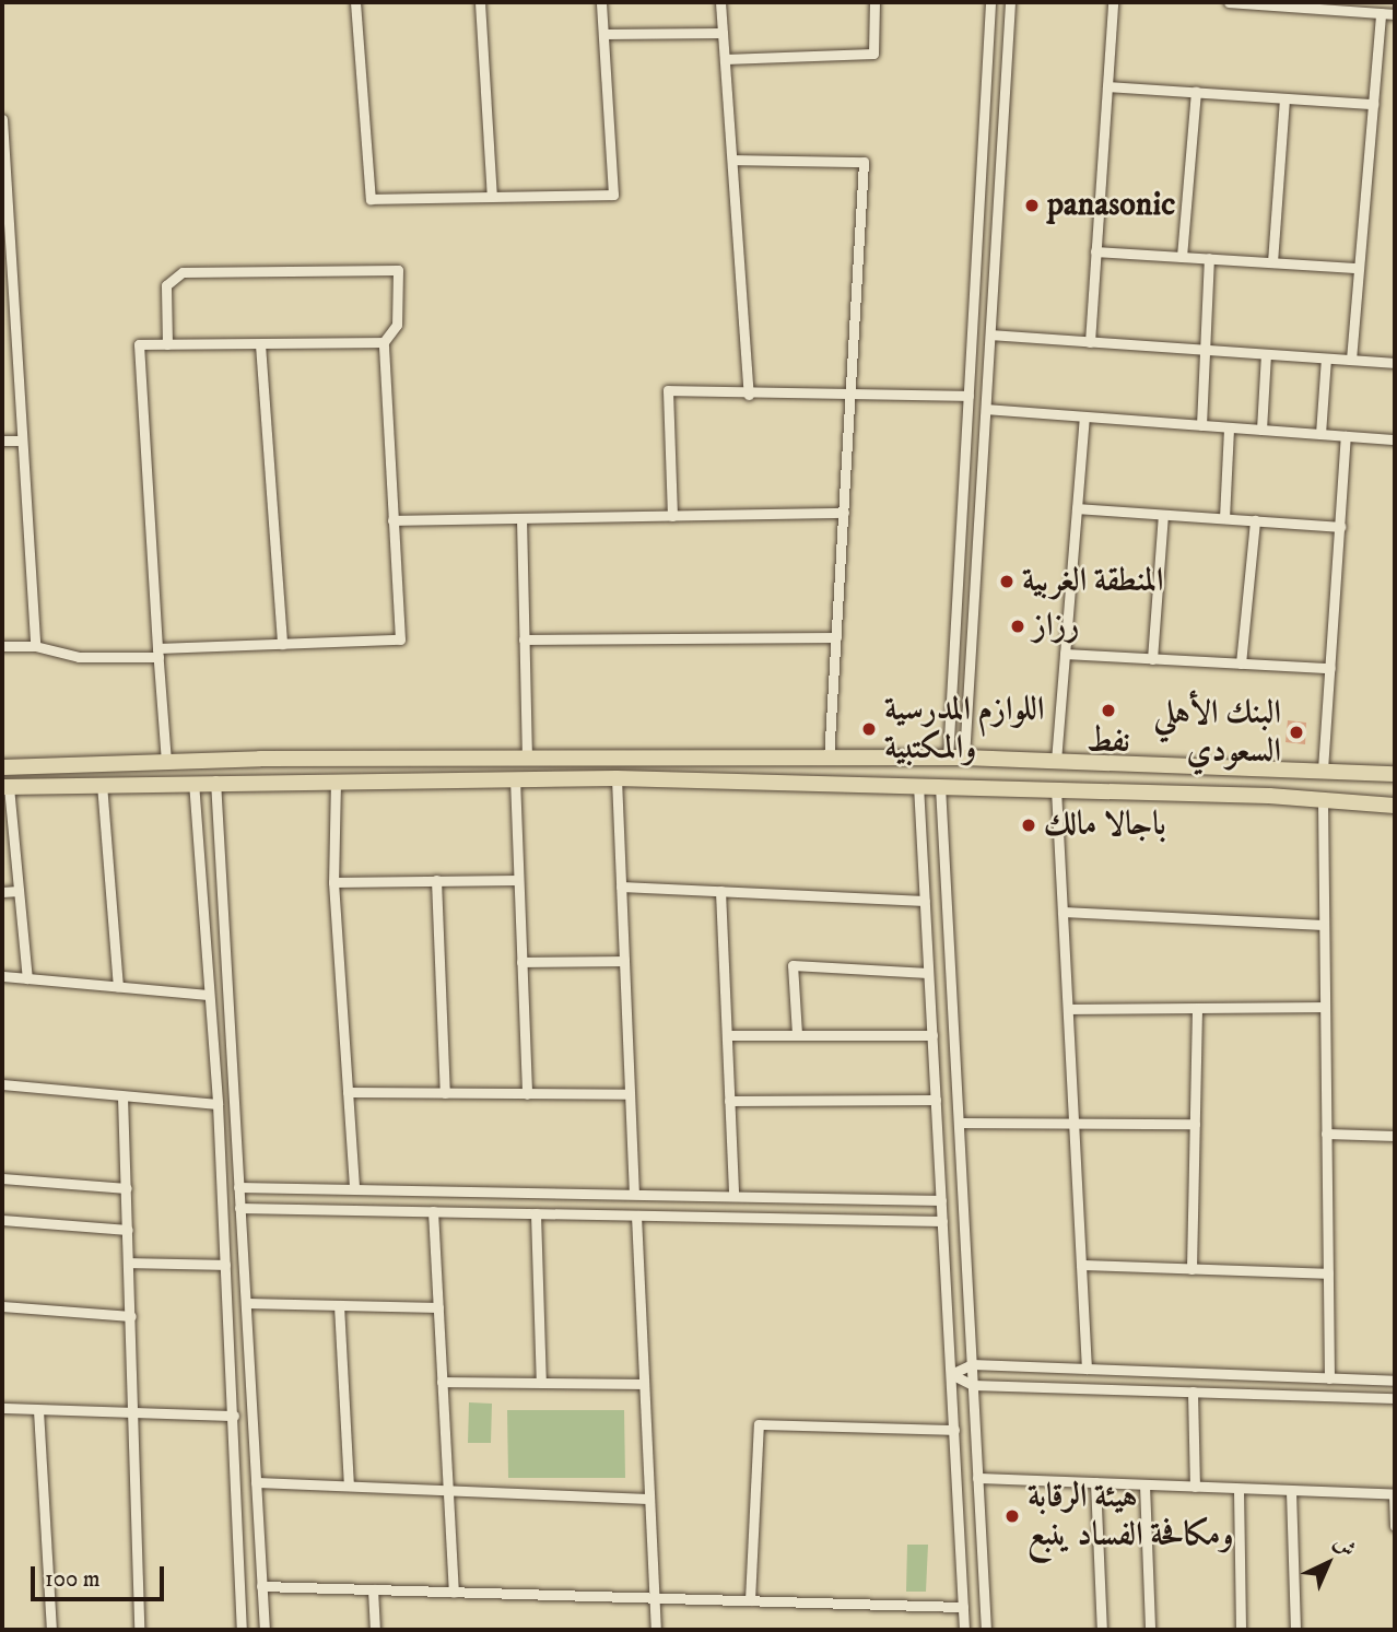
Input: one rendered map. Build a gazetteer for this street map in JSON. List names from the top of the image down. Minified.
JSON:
{"places":["panasonic","المنطقة الغربية","رزاز","نفط","اللوازم المدرسية والمكتبية","البنك الأهلي السعودي","باجالا مالك","هيئة الرقابة ومكافحة الفساد ينبع"],"scale_bar":"100 m","north":"top right"}
